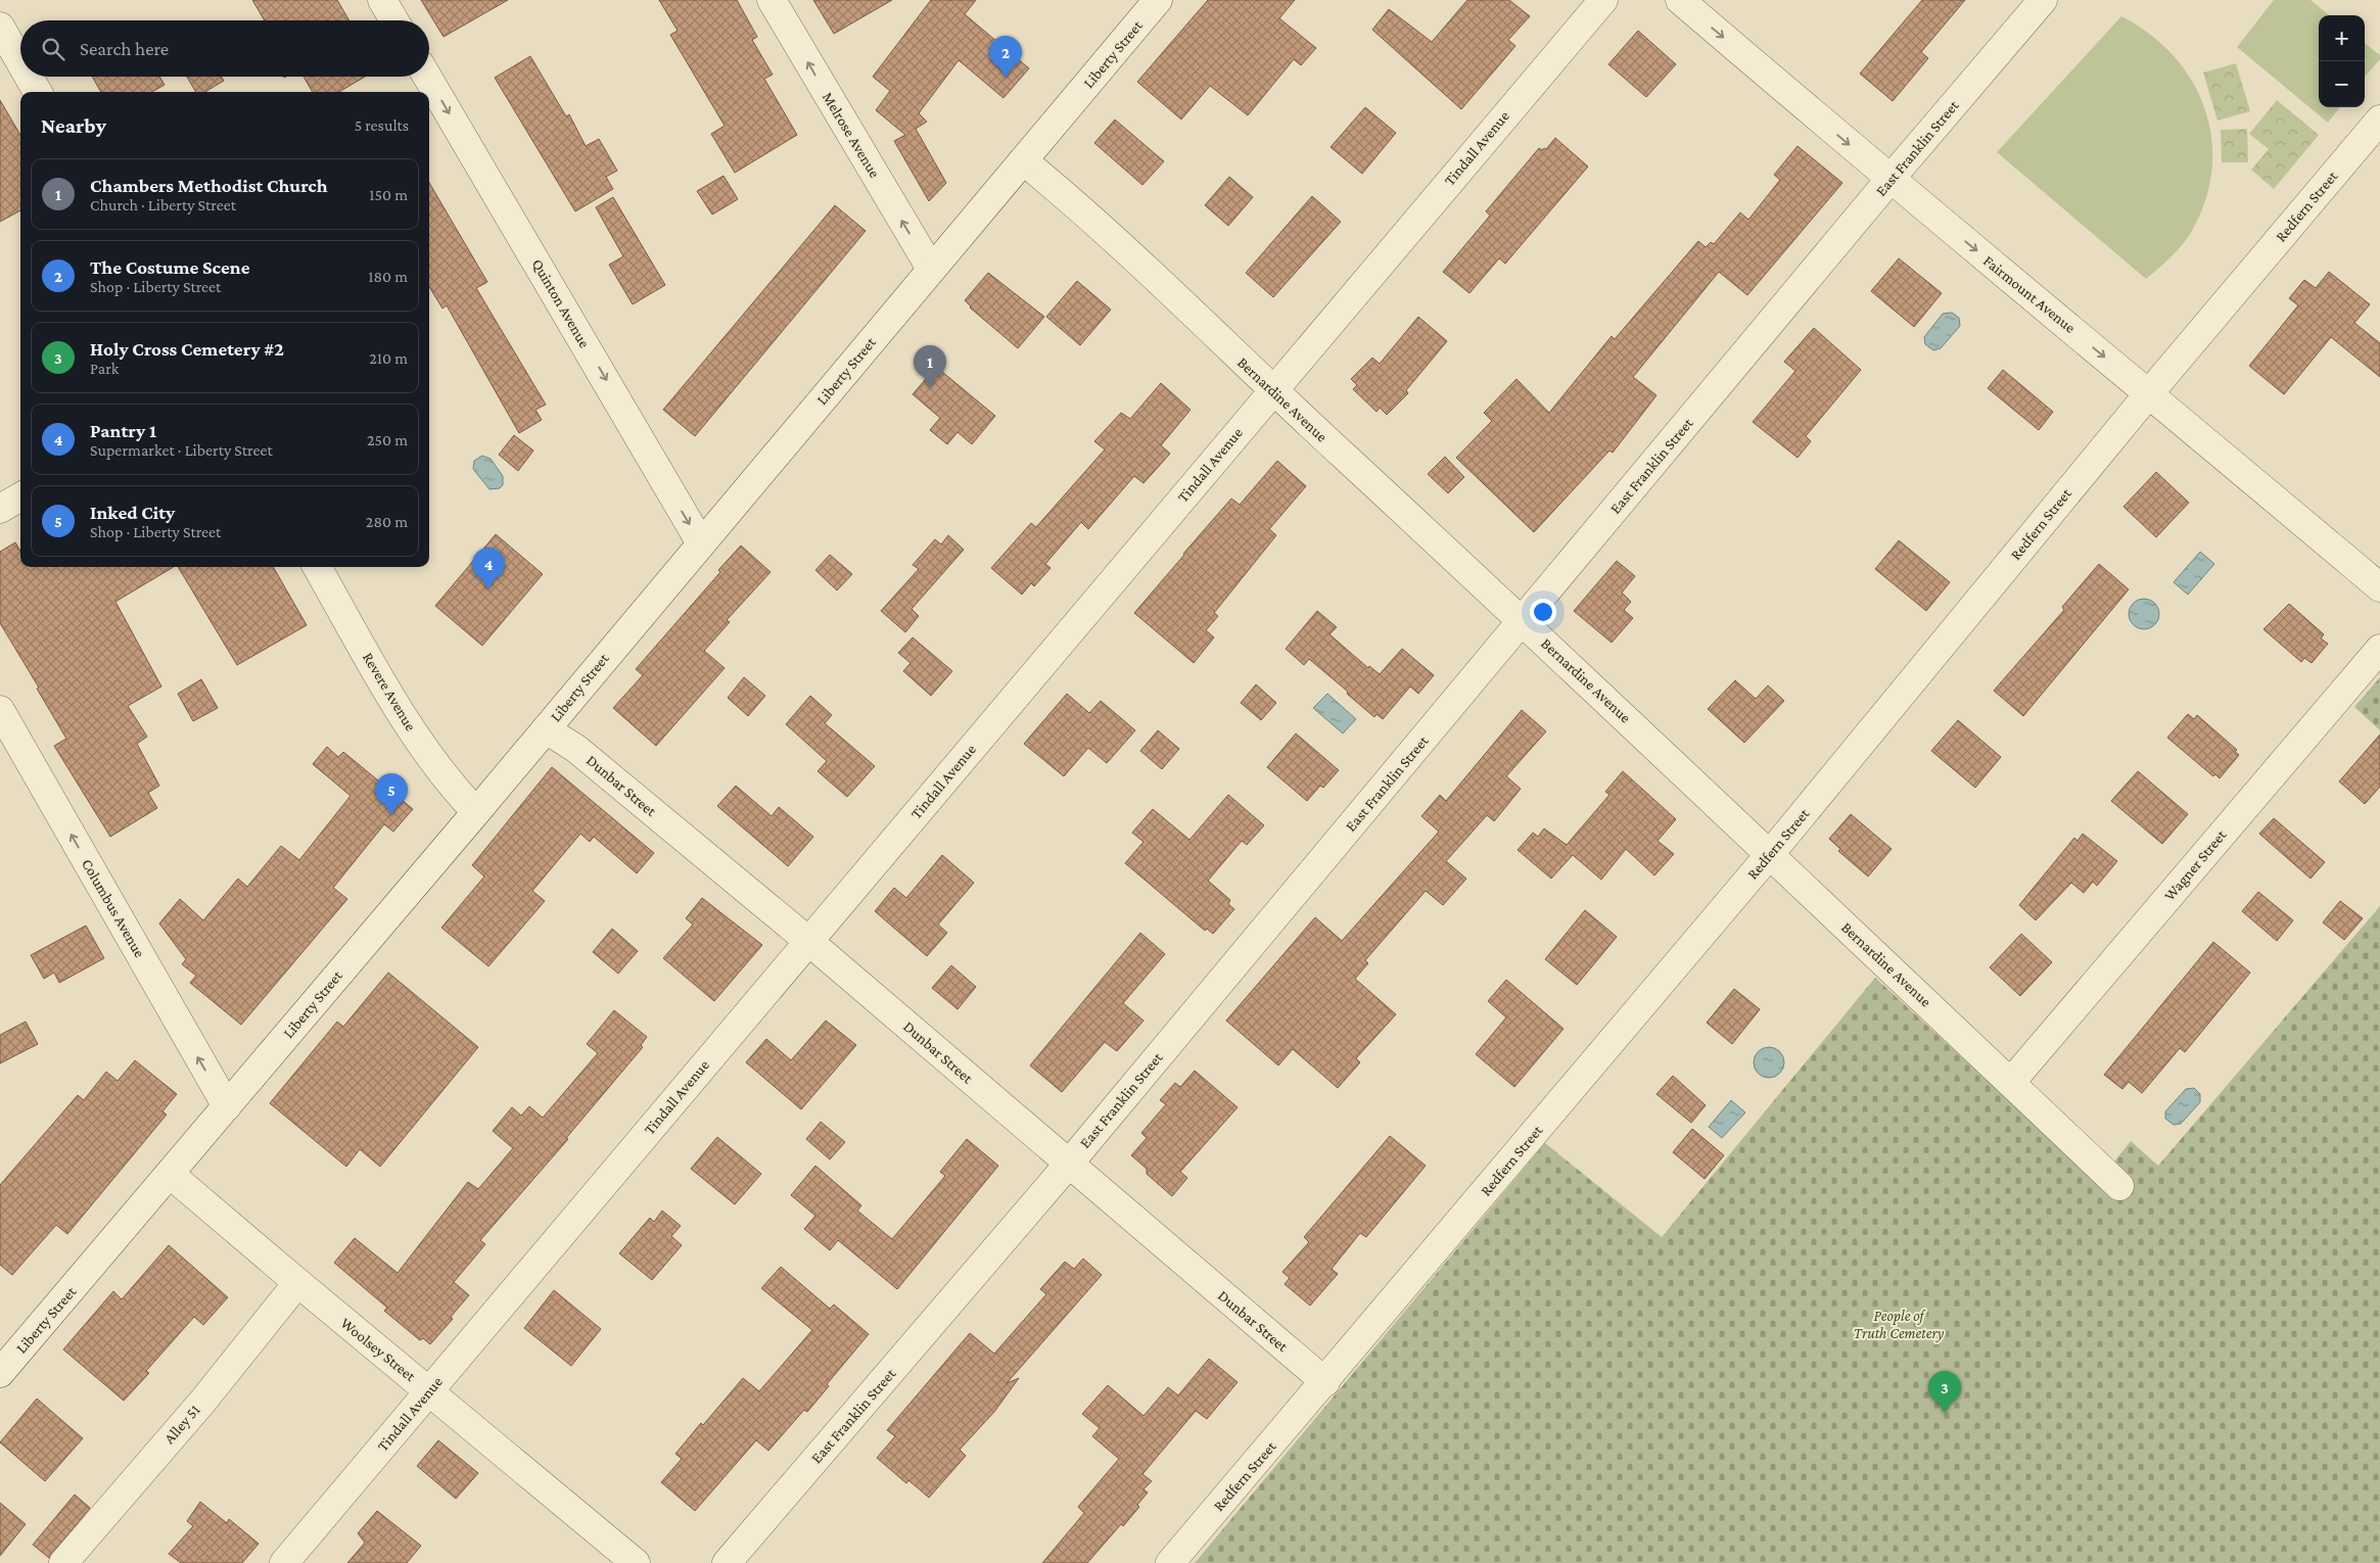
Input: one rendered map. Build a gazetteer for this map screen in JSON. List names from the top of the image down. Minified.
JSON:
{"streets":{"street":["Liberty Street","Melrose Avenue","Tindall Avenue","East Franklin Street","Redfern Street","Fairmount Avenue","Quinton Avenue","Bernardine Avenue","Revere Avenue","Dunbar Street","Wagner Street","Columbus Avenue","Woolsey Street","Alley 51"]},"crossings":[["Liberty Street","Melrose Avenue"],["Liberty Street","Quinton Avenue"],["Liberty Street","Bernardine Avenue"],["Liberty Street","Revere Avenue"],["Liberty Street","Dunbar Street"],["Liberty Street","Columbus Avenue"],["Liberty Street","Woolsey Street"],["Tindall Avenue","Bernardine Avenue"],["Tindall Avenue","Dunbar Street"],["Tindall Avenue","Woolsey Street"],["East Franklin Street","Fairmount Avenue"],["East Franklin Street","Bernardine Avenue"],["East Franklin Street","Dunbar Street"],["Redfern Street","Fairmount Avenue"],["Redfern Street","Bernardine Avenue"],["Redfern Street","Dunbar Street"],["Bernardine Avenue","Wagner Street"],["Woolsey Street","Alley 51"]],"one_way":["Melrose Avenue","Fairmount Avenue","Quinton Avenue","Columbus Avenue"],"parks":["People of Truth Cemetery"],"page":{"map_buttons":["+","−"],"search":"Search here","pins":["2","1","4","5","3"],"heading":["Nearby","5 results"],"list":[{"mark":"1","name":"Chambers Methodist Church","note":"Church · Liberty Street","value":"150 m"},{"mark":"2","name":"The Costume Scene","note":"Shop · Liberty Street","value":"180 m"},{"mark":"3","name":"Holy Cross Cemetery #2","note":"Park","value":"210 m"},{"mark":"4","name":"Pantry 1","note":"Supermarket · Liberty Street","value":"250 m"},{"mark":"5","name":"Inked City","note":"Shop · Liberty Street","value":"280 m"}]}}
